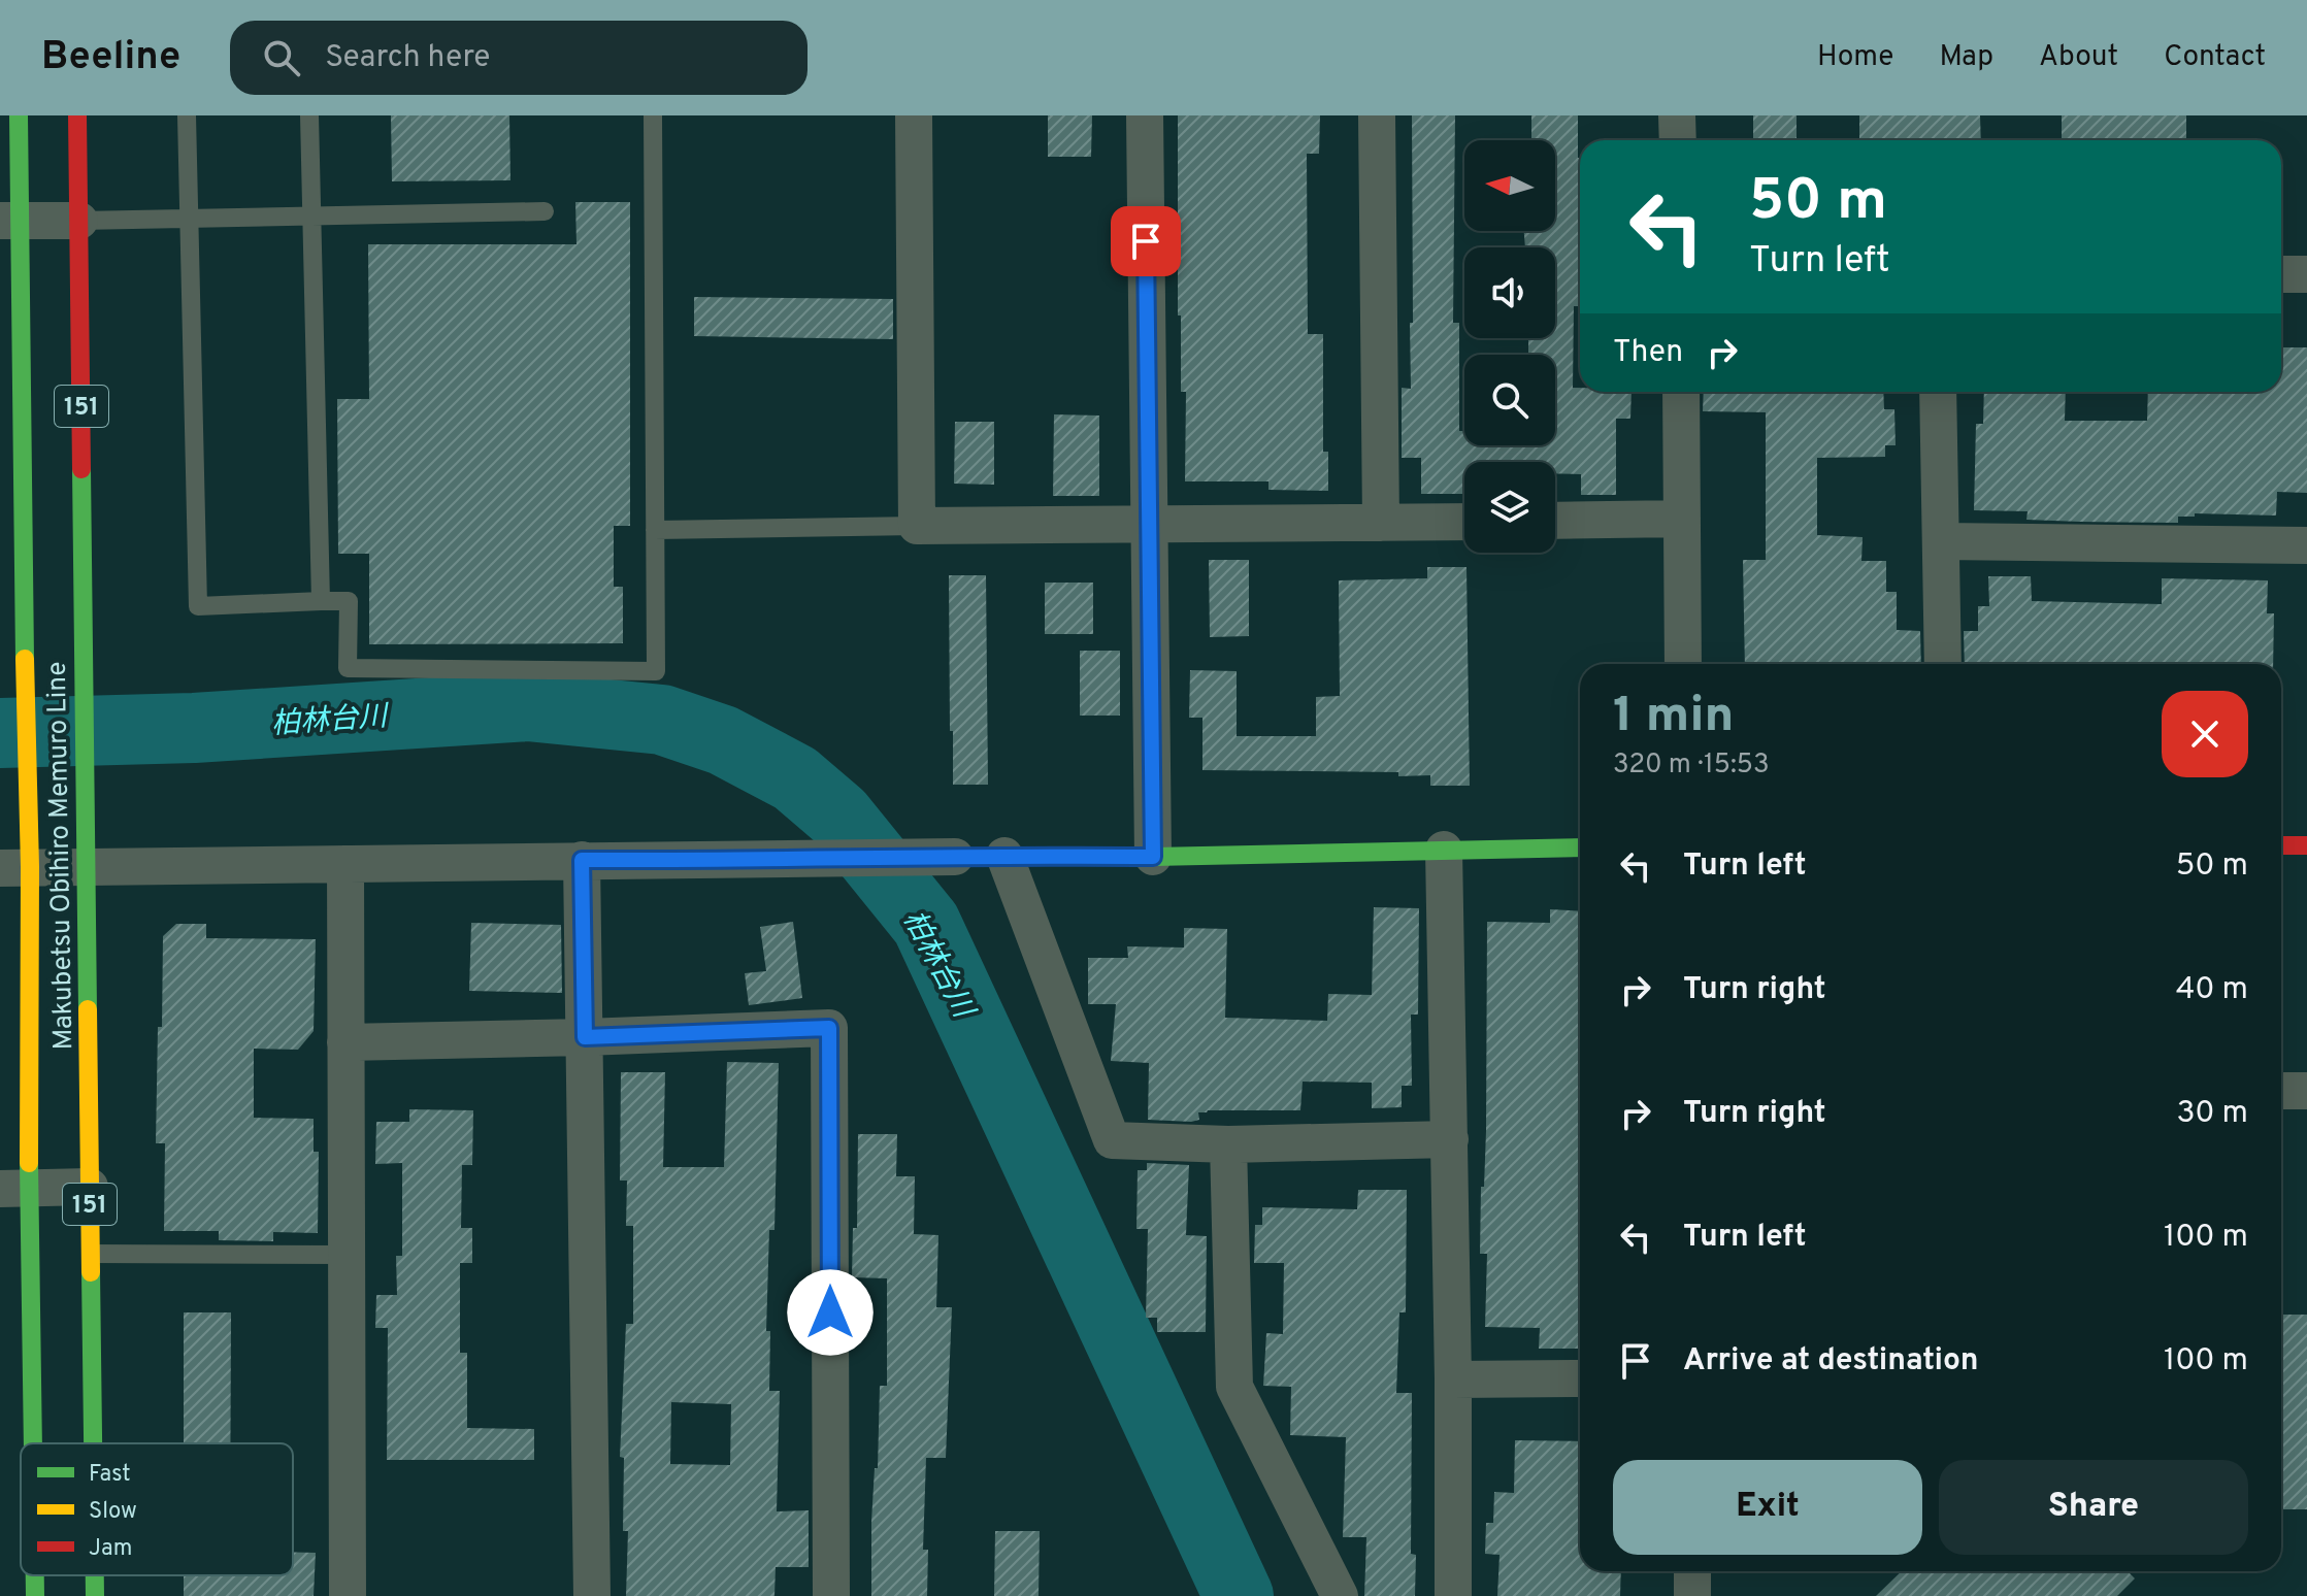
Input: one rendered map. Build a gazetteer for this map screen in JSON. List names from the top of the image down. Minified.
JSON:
{"streets":{"main road":["151","Makubetsu Obihiro Memuro Line"]},"water":["柏林台川"],"legend":["Fast","Slow","Jam"],"north":"left","page":{"header":"Beeline","search":"Search here","nav":["Home","Map","About","Contact"],"turn":["50 m","Turn left"],"then":"Then","heading":["1 min","320 m · 15:53"],"list":[{"name":"Turn left","value":"50 m"},{"name":"Turn right","value":"40 m"},{"name":"Turn right","value":"30 m"},{"name":"Turn left","value":"100 m"},{"name":"Arrive at destination","value":"100 m"}],"buttons":["Exit","Share"]}}
